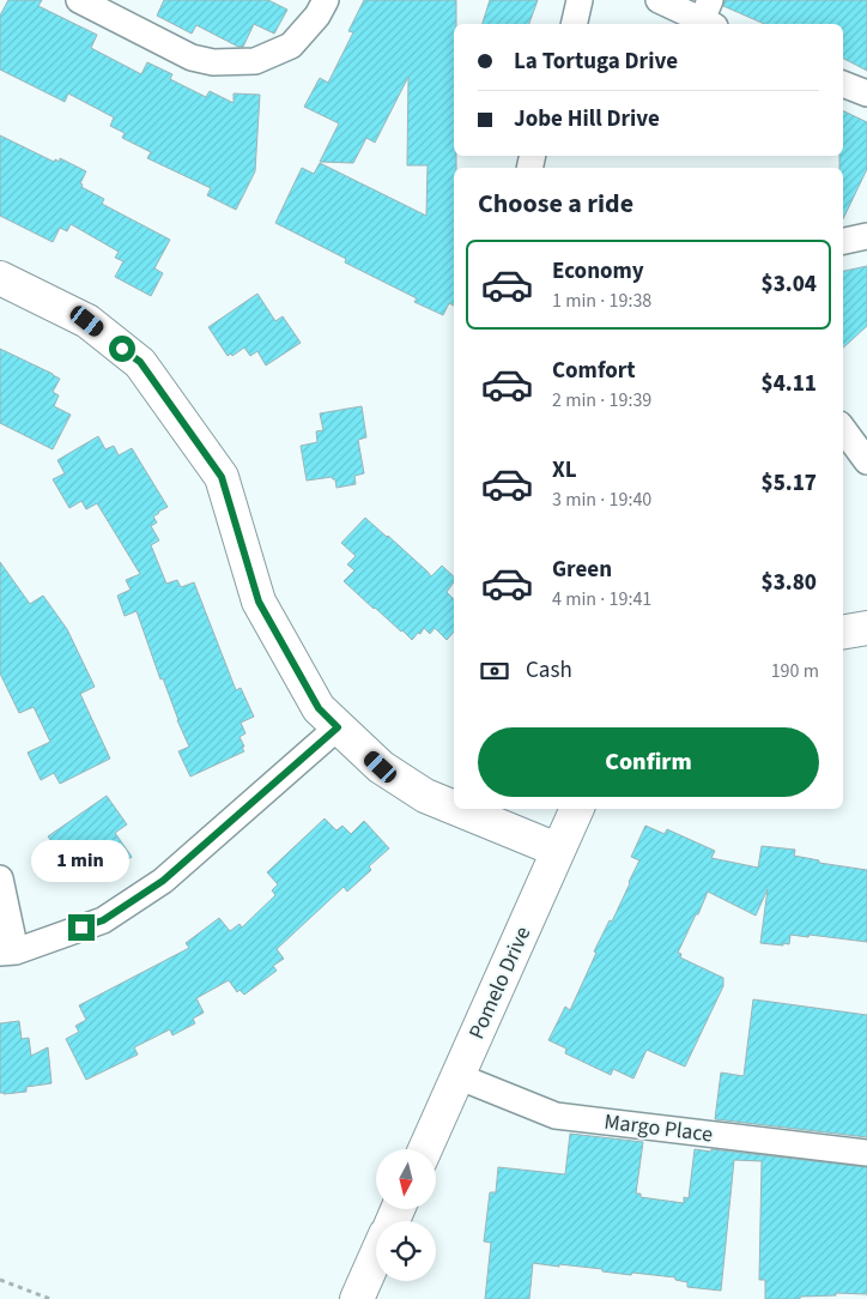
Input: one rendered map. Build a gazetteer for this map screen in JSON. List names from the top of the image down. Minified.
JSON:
{"streets":{"street":["Pomelo Drive","Margo Place"]},"crossings":[["Pomelo Drive","Margo Place"]],"north":"bottom","page":{"banner":["La Tortuga Drive","Jobe Hill Drive"],"heading":"Choose a ride","list":[{"name":"Economy","note":"1 min · 19:38","value":"$3.04"},{"name":"Comfort","note":"2 min · 19:39","value":"$4.11"},{"name":"XL","note":"3 min · 19:40","value":"$5.17"},{"name":"Green","note":"4 min · 19:41","value":"$3.80"}],"pay":["Cash","190 m"],"buttons":"Confirm","bubble":"1 min"}}
